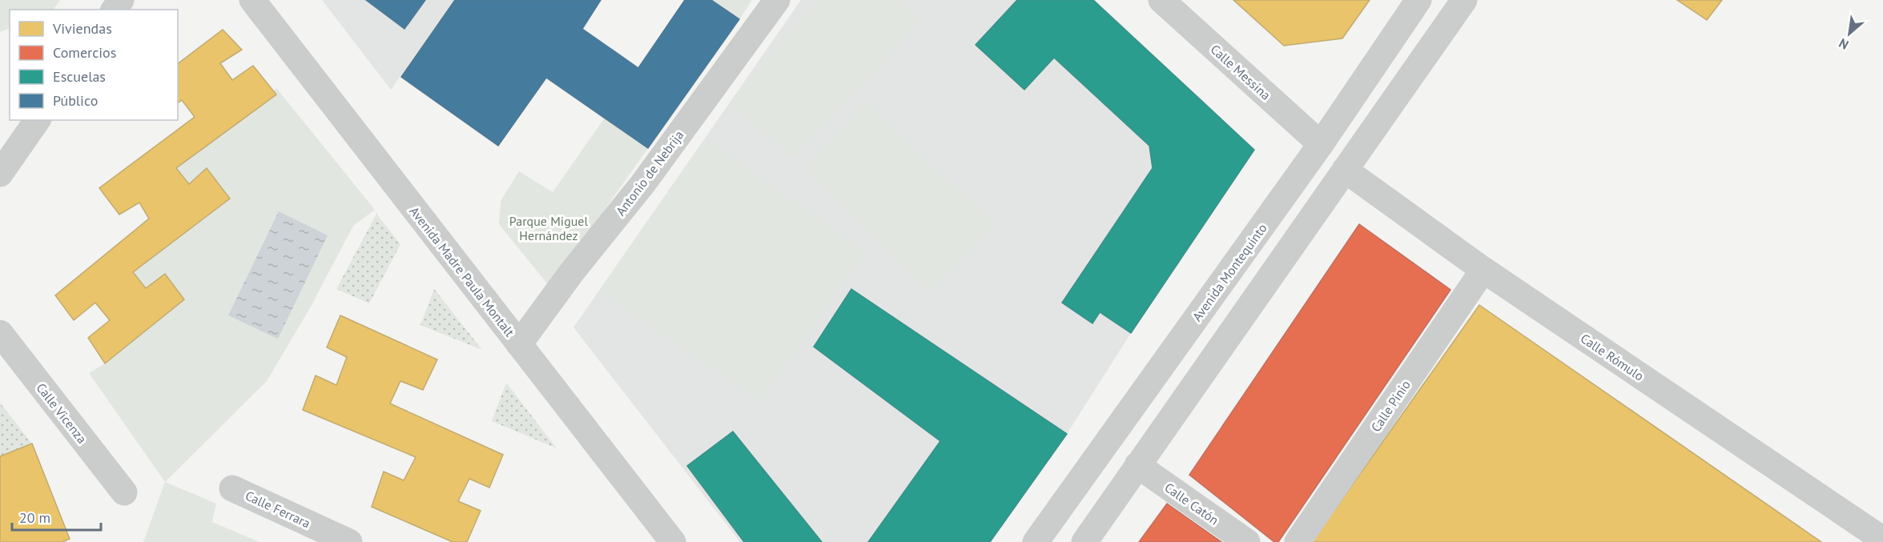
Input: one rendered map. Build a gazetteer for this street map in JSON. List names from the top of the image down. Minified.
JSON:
{"streets":{"street":["Calle Messina","Antonio de Nebrija","Avenida Madre Paula Montalt","Avenida Montequinto","Calle Rómulo","Calle Pinio","Calle Vicenza","Calle Catón","Calle Ferrara"]},"crossings":[["Calle Messina","Avenida Montequinto"],["Antonio de Nebrija","Avenida Madre Paula Montalt"],["Calle Rómulo","Calle Pinio"]],"parks":["Parque Miguel Hernández"],"legend":["Viviendas","Comercios","Escuelas","Público"],"scale_bar":"20 m","north":"bottom left"}
